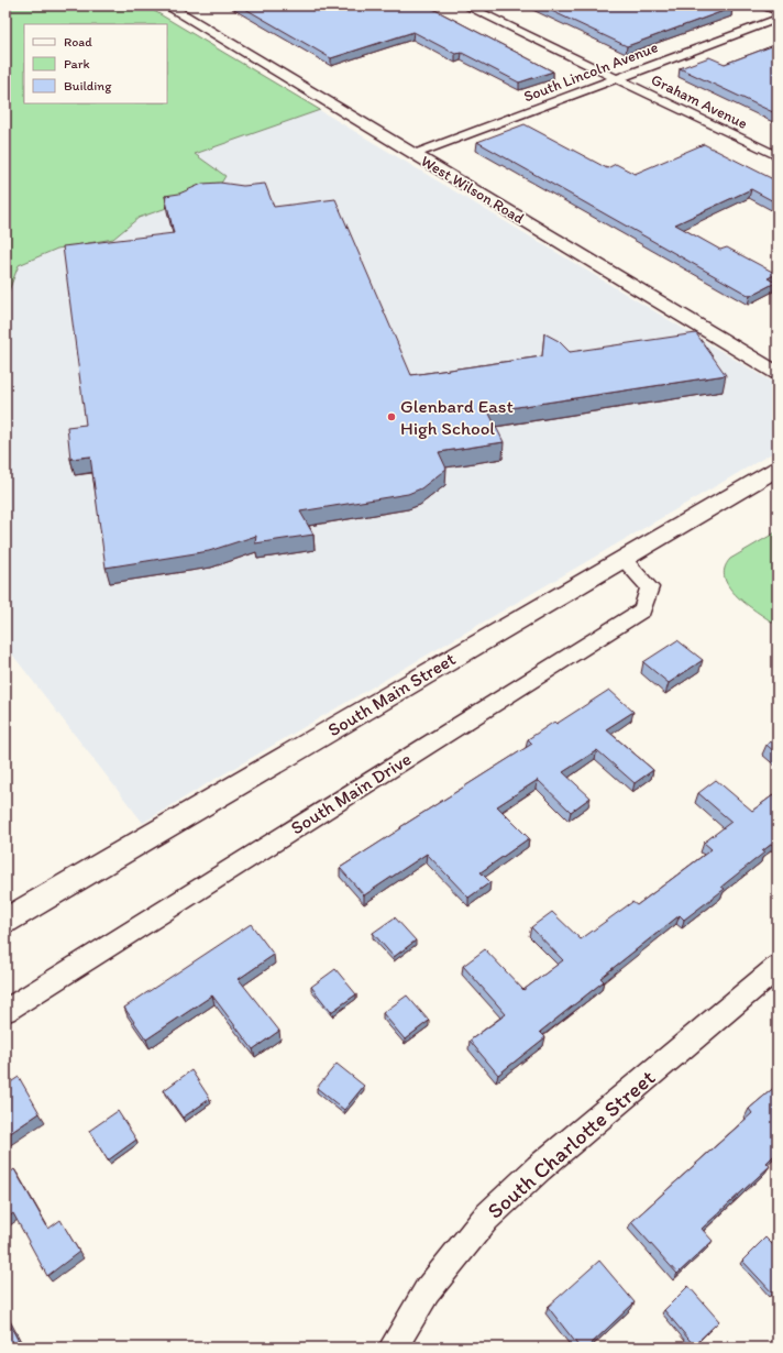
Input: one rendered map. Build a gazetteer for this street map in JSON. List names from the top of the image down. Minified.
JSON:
{"streets":{"street":["South Lincoln Avenue","Graham Avenue","West Wilson Road","South Main Street","South Main Drive","South Charlotte Street"]},"crossings":[["South Lincoln Avenue","Graham Avenue"],["South Lincoln Avenue","West Wilson Road"],["South Main Street","South Main Drive"]],"places":["Glenbard East High School"],"legend":["Road","Park","Building"]}
